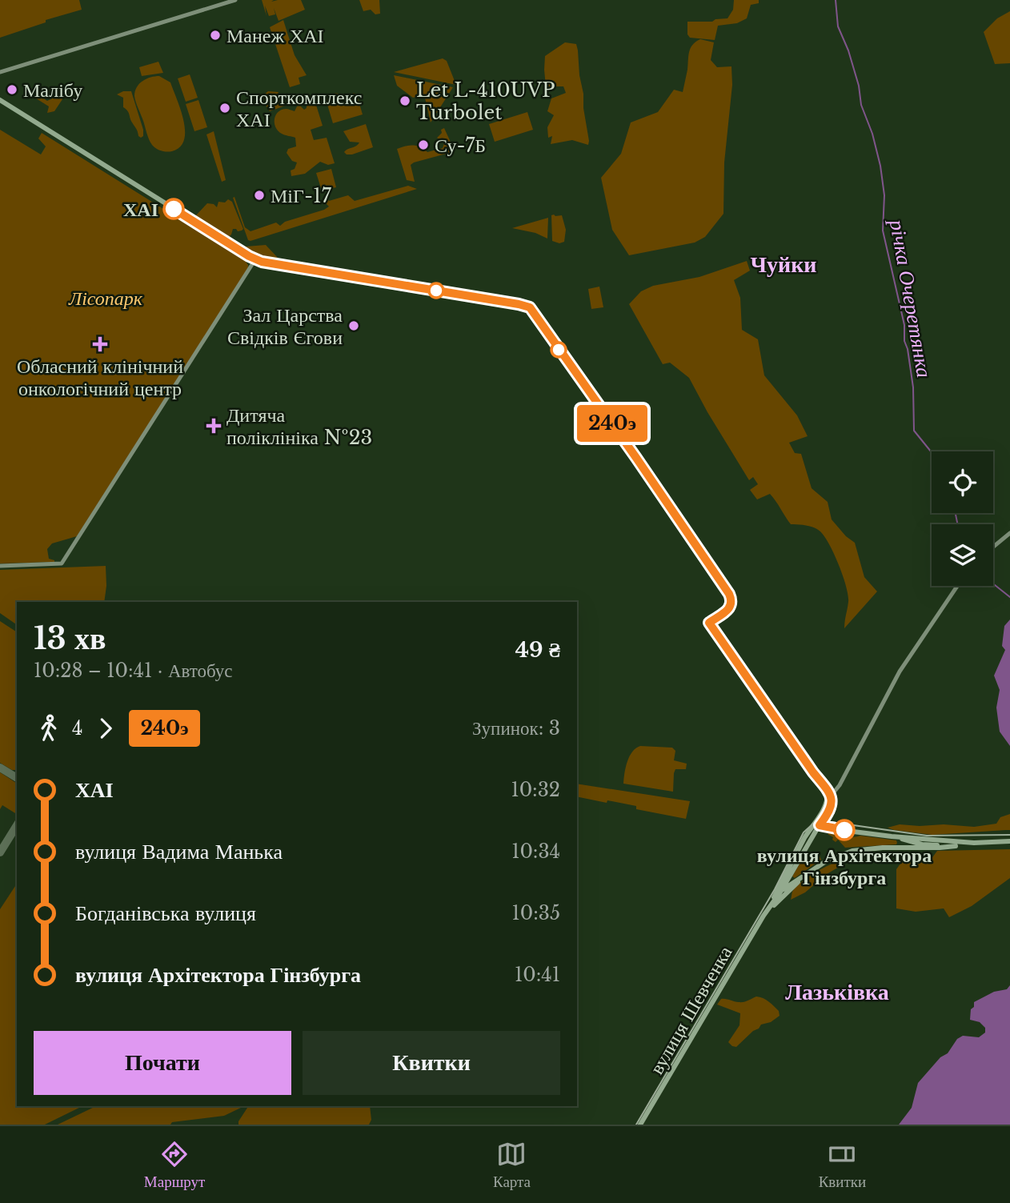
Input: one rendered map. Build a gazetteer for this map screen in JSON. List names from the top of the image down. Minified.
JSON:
{"streets":{"main road":["вулиця Шевченка"]},"districts":["Чуйки","Лазьківка"],"water":["річка Очеретянка"],"parks":["Лісопарк"],"places":{"other":["Манеж ХАІ","Малібу","Let L-410UVP Turbolet","Спорткомплекс ХАІ","Су-7Б","МіГ-17","ХАІ","Зал Царства Свідків Єгови","вулиця Архітектора Гінзбурга"],"health":["Обласний клінічний онкологічний центр","Дитяча поліклініка №23"]},"lines":["bus line 240э"],"page":{"on_map":"240э","heading":["13 хв","10:28 – 10:41 · Автобус","49 ₴"],"legs":["4","240э","Зупинок: 3"],"list":[{"name":"ХАІ","value":"10:32"},{"name":"вулиця Вадима Манька","value":"10:34"},{"name":"Богданівська вулиця","value":"10:35"},{"name":"вулиця Архітектора Гінзбурга","value":"10:41"}],"buttons":["Почати","Квитки"],"tabs":["Маршрут","Карта","Квитки"]}}
